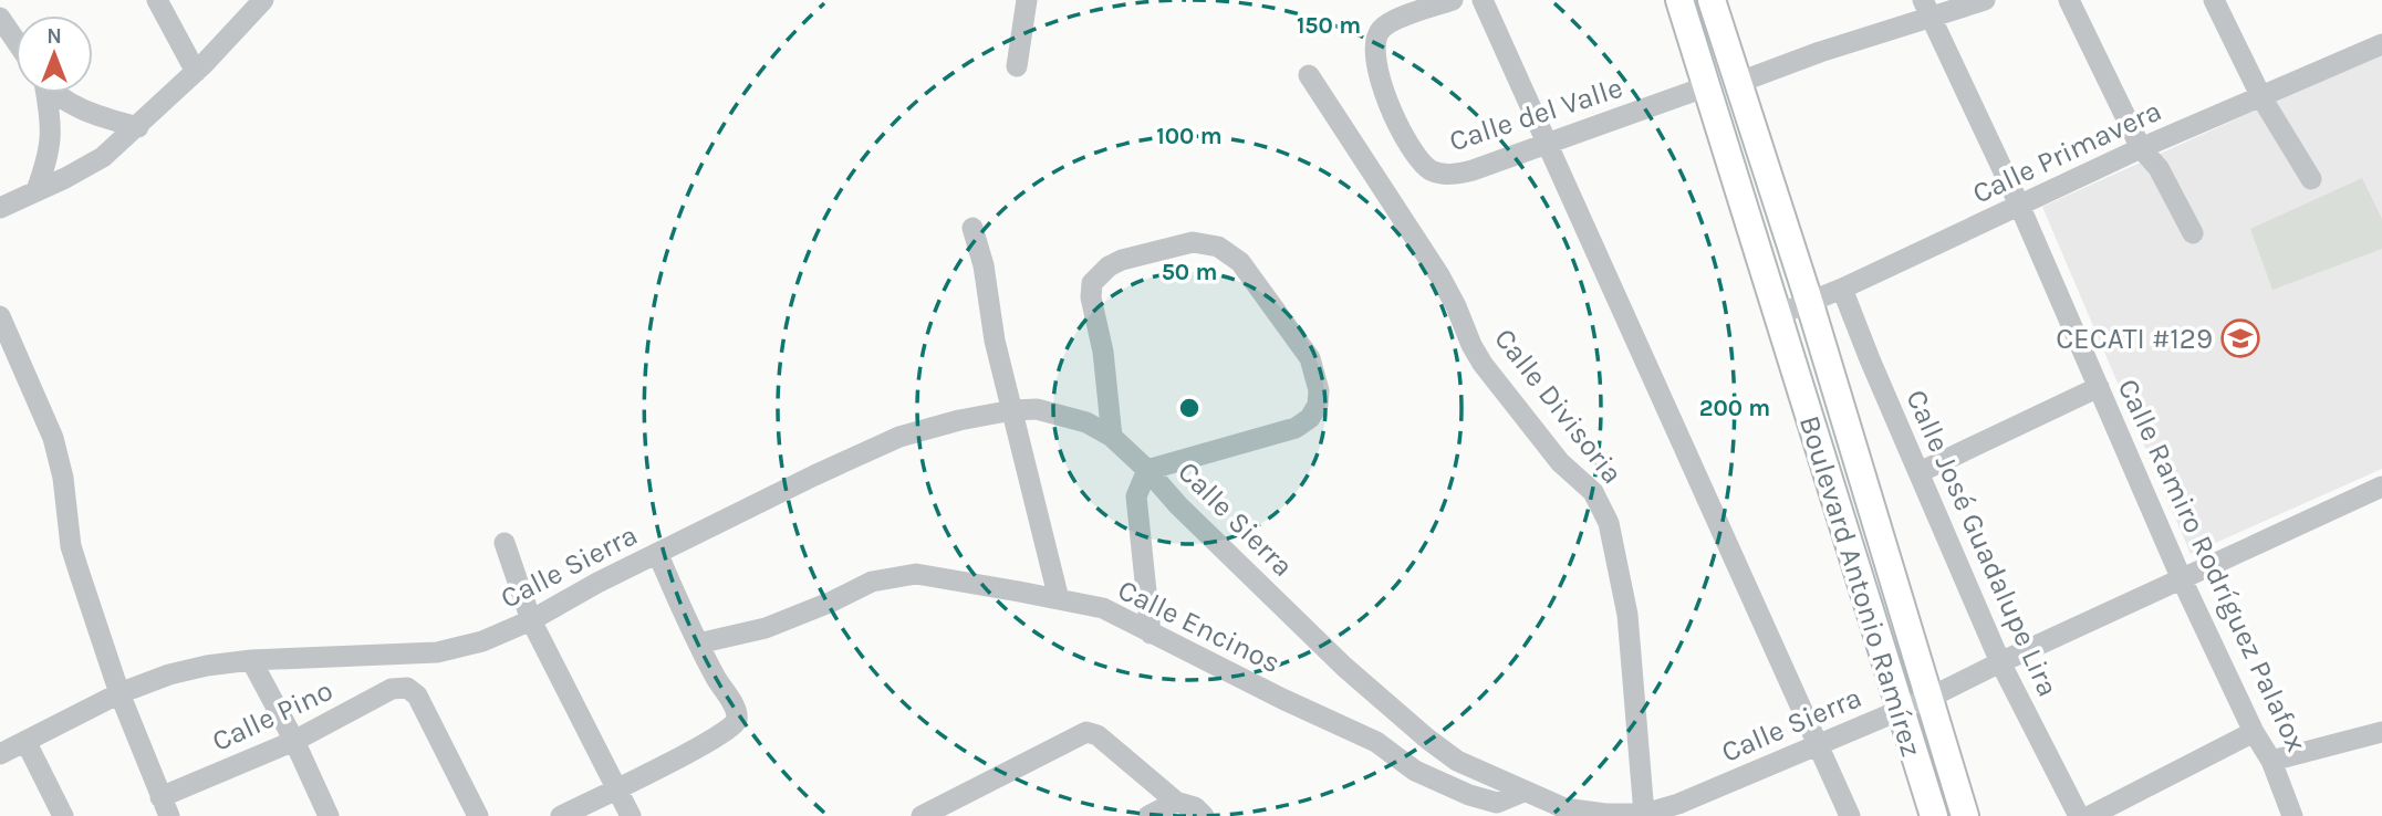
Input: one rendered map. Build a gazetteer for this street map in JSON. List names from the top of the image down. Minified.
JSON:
{"streets":{"main road":["Boulevard Antonio Ramírez"],"street":["Calle del Valle","Calle Primavera","Calle Divisoria","Calle Sierra","Calle José Guadalupe Lira","Calle Ramiro Rodríguez Palafox","Calle Encinos","Calle Pino"]},"crossings":[["Calle del Valle","Boulevard Antonio Ramírez"],["Calle Primavera","Calle José Guadalupe Lira"],["Calle Primavera","Calle Ramiro Rodríguez Palafox"],["Calle Primavera","Boulevard Antonio Ramírez"],["Calle Divisoria","Calle Sierra"],["Calle Sierra","Calle José Guadalupe Lira"],["Calle Sierra","Calle Ramiro Rodríguez Palafox"],["Calle Sierra","Boulevard Antonio Ramírez"],["Calle Sierra","Calle Encinos"]],"places":{"school or university":["CECATI #129"]},"north":"top","rings":["150 m","100 m","50 m","200 m"]}
